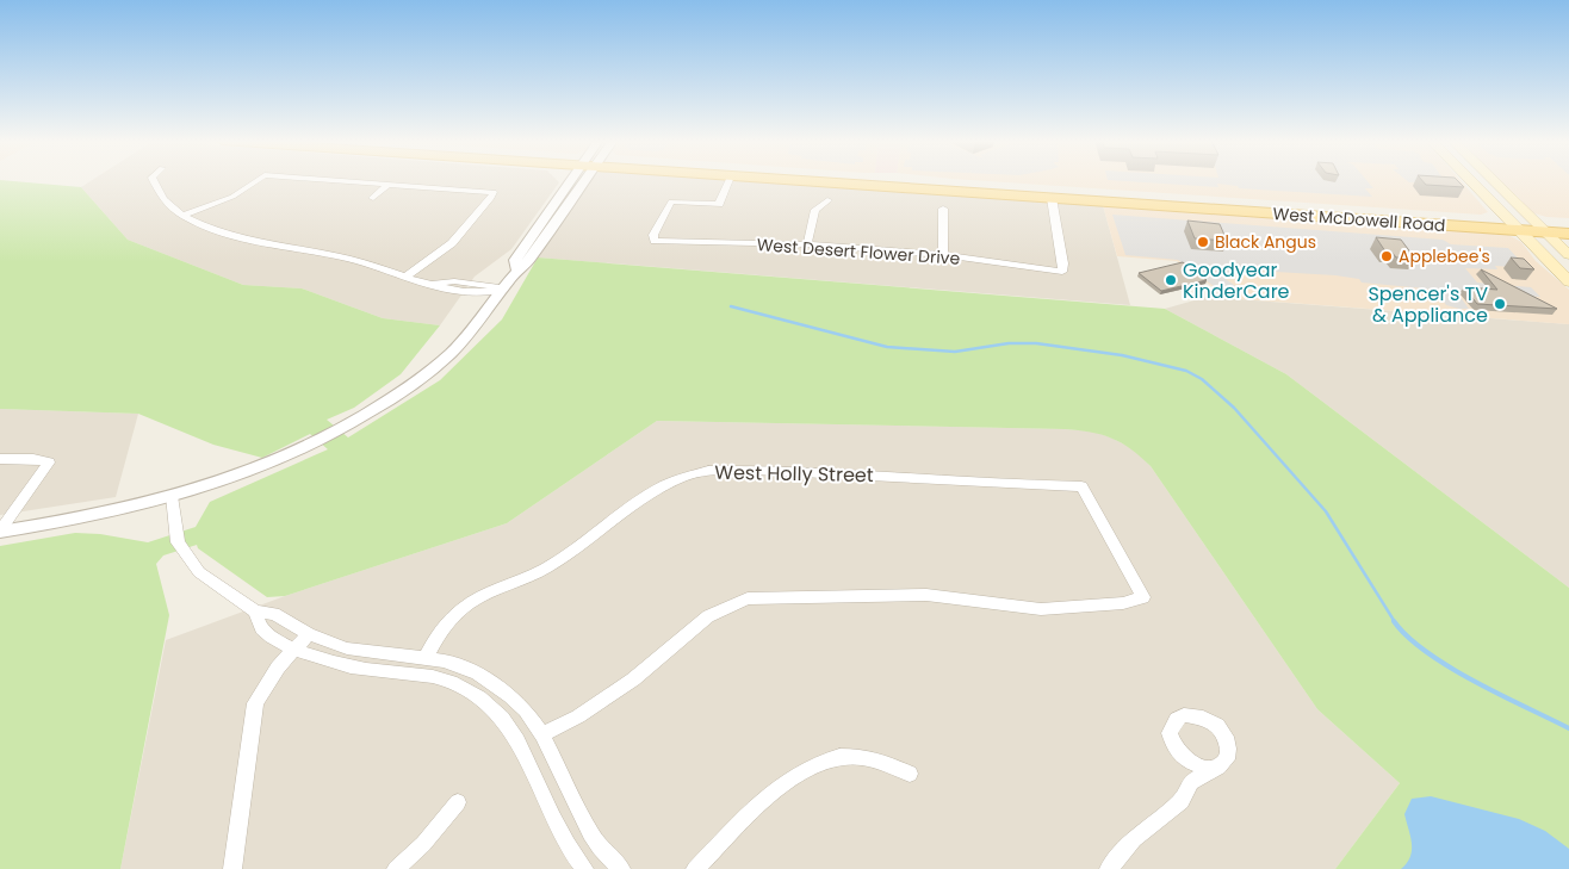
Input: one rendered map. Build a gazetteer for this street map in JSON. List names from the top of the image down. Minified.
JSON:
{"streets":{"main road":["West McDowell Road"],"street":["West Desert Flower Drive","West Holly Street"]},"crossings":[["West McDowell Road","West Desert Flower Drive"]],"places":["Black Angus","Applebee's","Goodyear KinderCare","Spencer's TV & Appliance"]}
